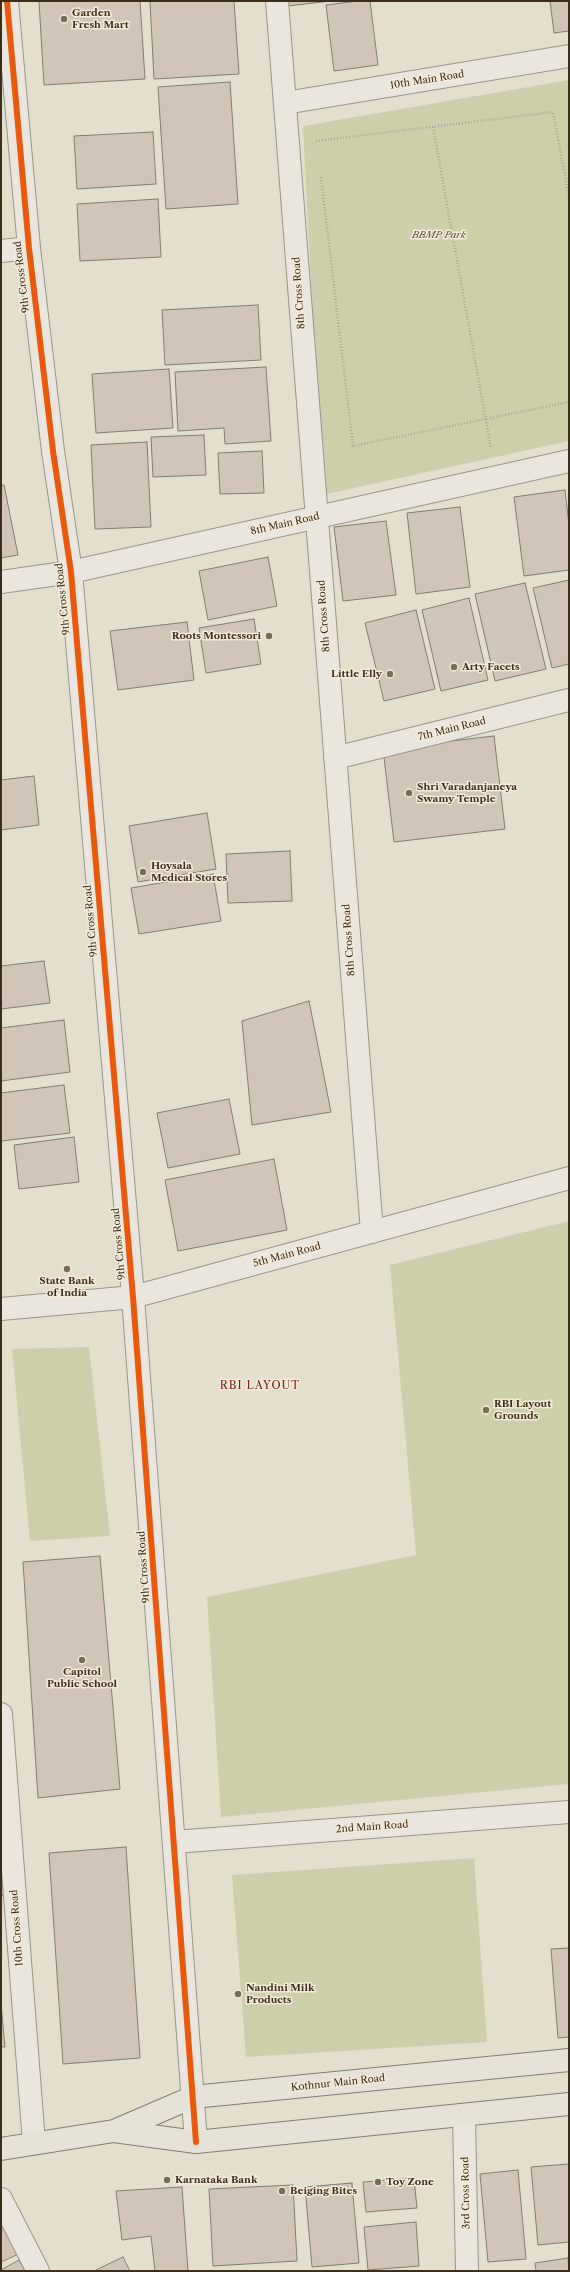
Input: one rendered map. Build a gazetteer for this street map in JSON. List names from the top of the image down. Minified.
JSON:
{"streets":{"main road":["Kothnur Main Road"],"street":["10th Main Road","9th Cross Road","8th Cross Road","8th Main Road","7th Main Road","5th Main Road","2nd Main Road","10th Cross Road","3rd Cross Road"]},"crossings":[["10th Main Road","8th Cross Road"],["9th Cross Road","8th Main Road"],["9th Cross Road","5th Main Road"],["9th Cross Road","2nd Main Road"],["9th Cross Road","Kothnur Main Road"],["8th Cross Road","8th Main Road"],["8th Cross Road","7th Main Road"],["8th Cross Road","5th Main Road"],["10th Cross Road","Kothnur Main Road"],["Kothnur Main Road","3rd Cross Road"]],"districts":["RBI LAYOUT"],"parks":["BBMP Park"],"places":["Garden Fresh Mart","Roots Montessori","Arty Facets","Little Elly","Shri Varadanjaneya Swamy Temple","Hoysala Medical Stores","State Bank of India","RBI Layout Grounds","Capitol Public School","Nandini Milk Products","Karnataka Bank","Toy Zone","Beiging Bites"]}
